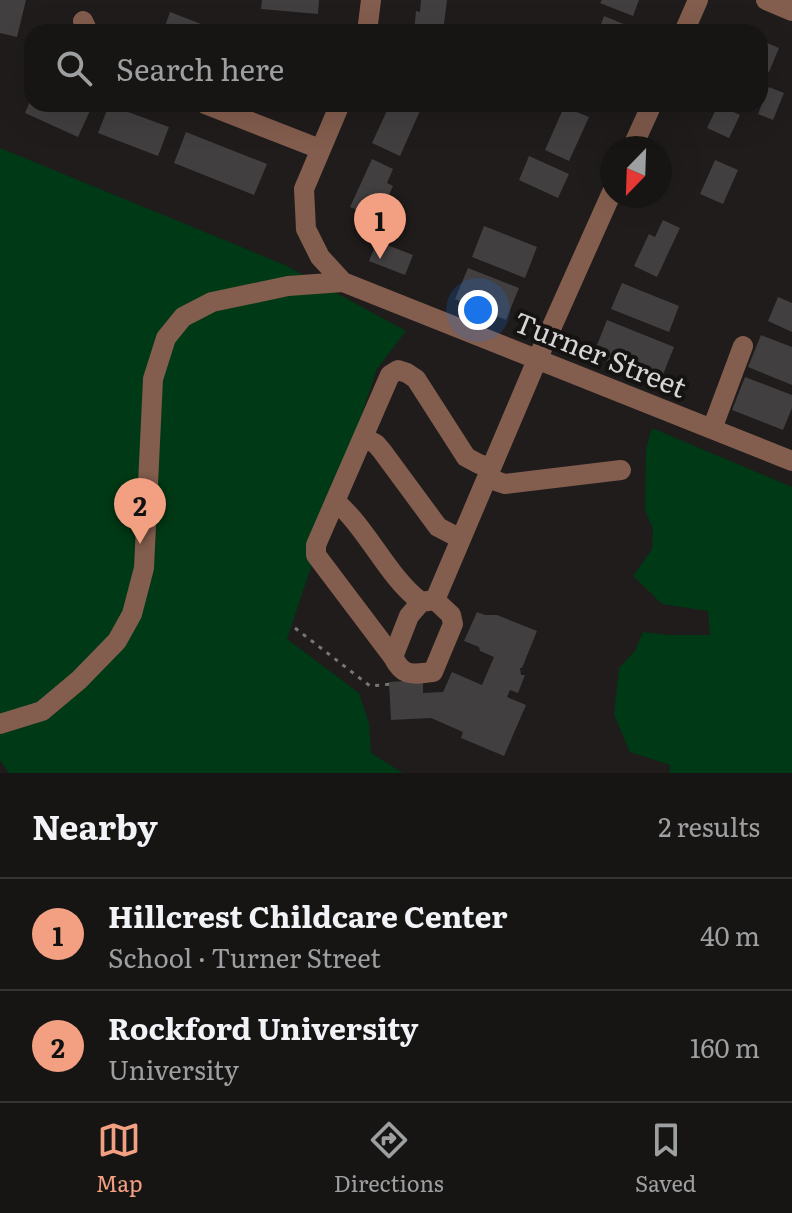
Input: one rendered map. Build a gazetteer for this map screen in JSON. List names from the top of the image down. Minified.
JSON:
{"streets":{"street":["Turner Street"]},"north":"bottom left","page":{"search":"Search here","pins":["1","2"],"heading":["Nearby","2 results"],"list":[{"mark":"1","name":"Hillcrest Childcare Center","note":"School · Turner Street","value":"40 m"},{"mark":"2","name":"Rockford University","note":"University","value":"160 m"}],"nav":["Map","Directions","Saved"]}}
